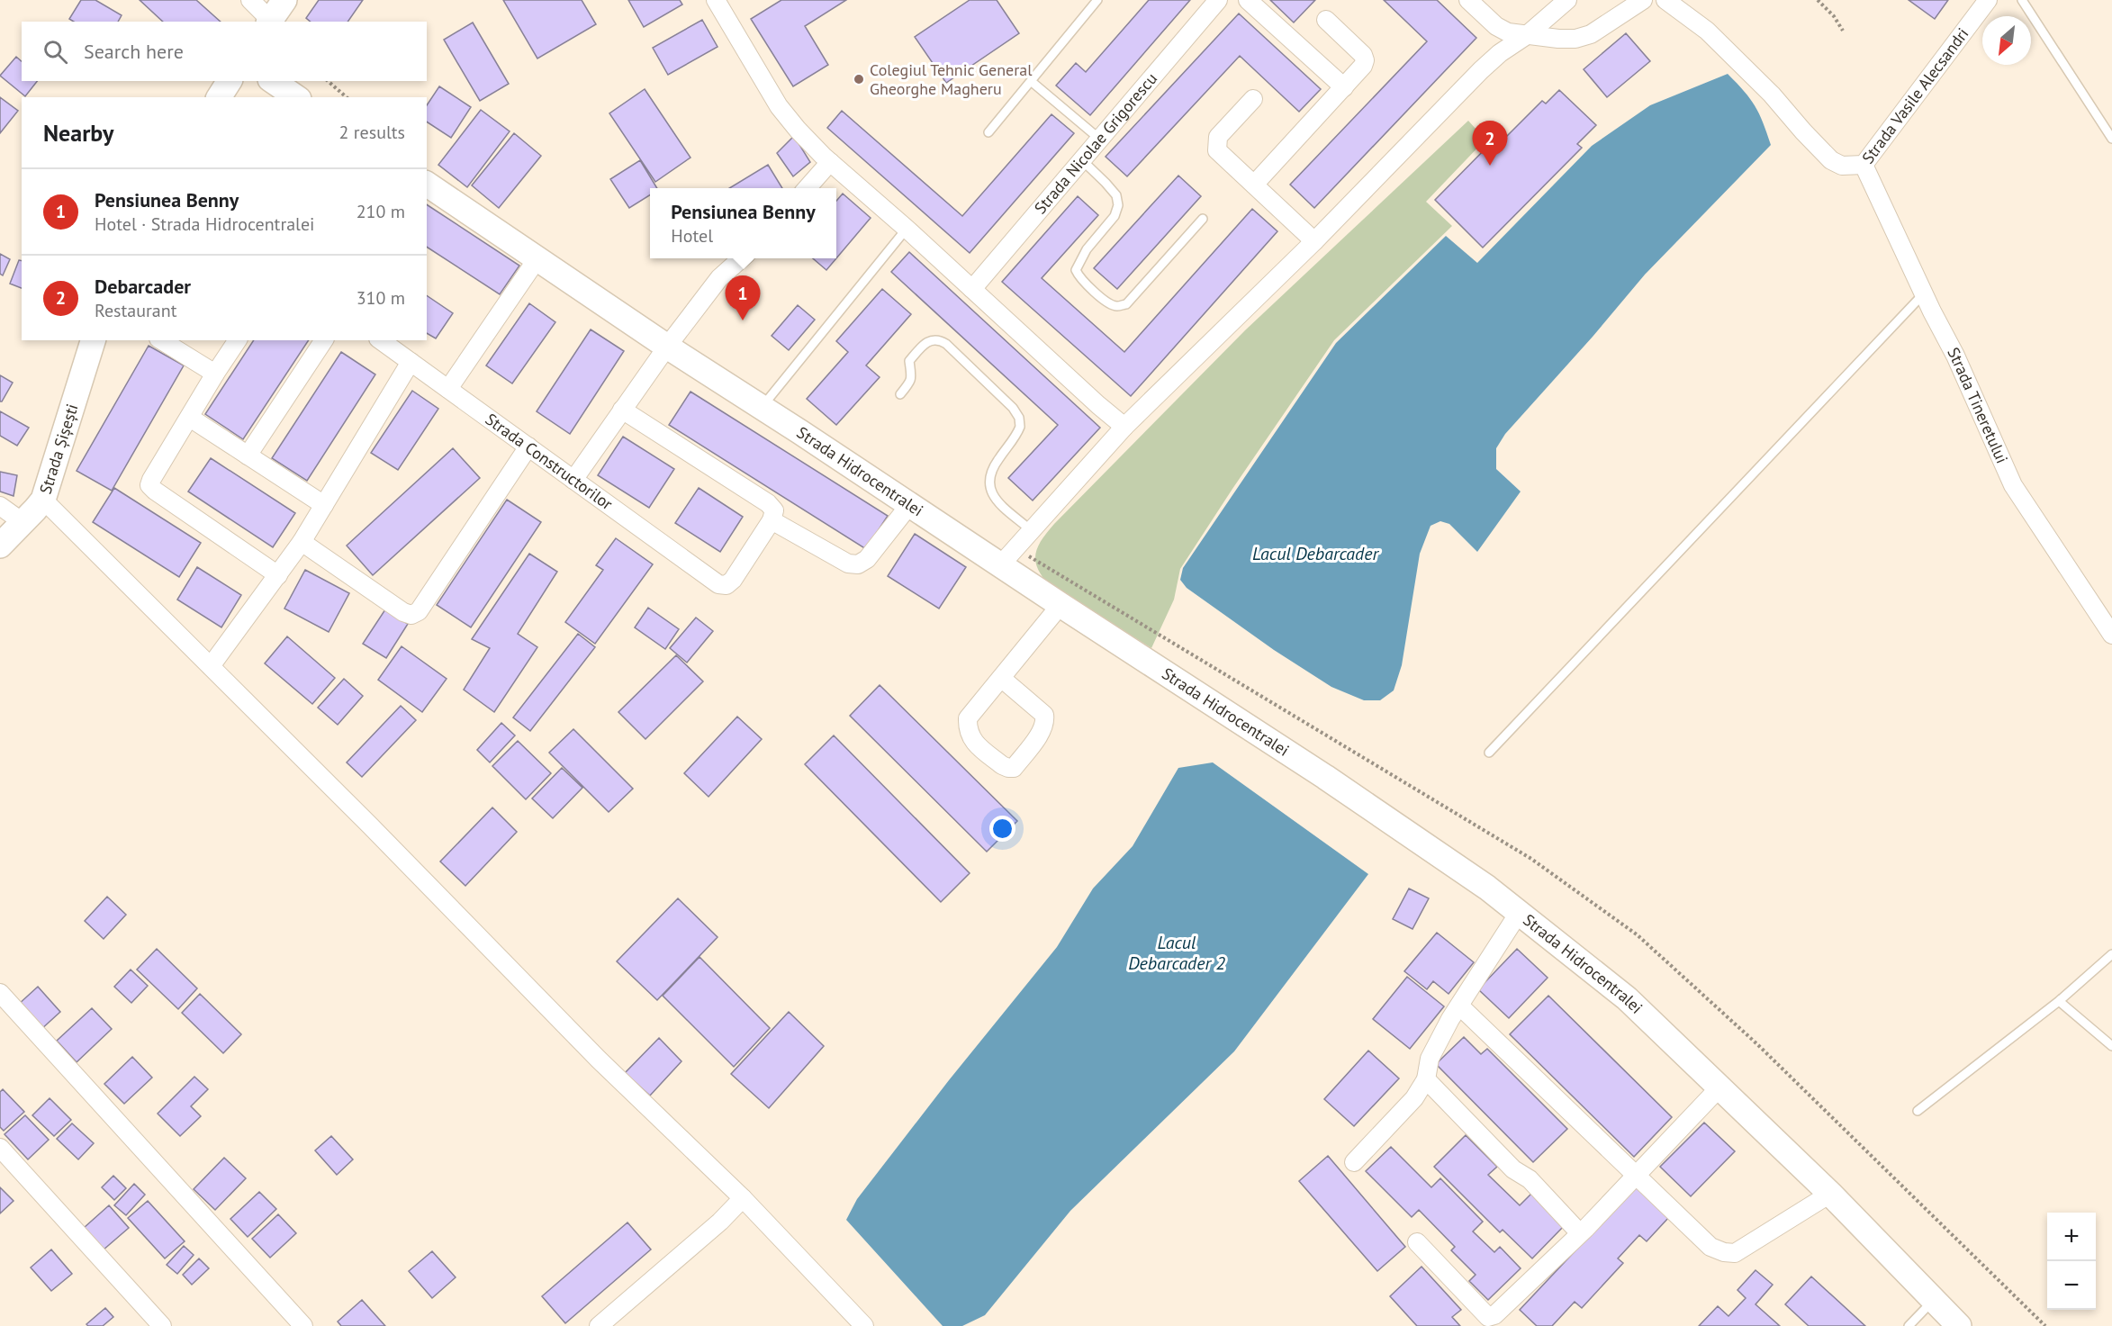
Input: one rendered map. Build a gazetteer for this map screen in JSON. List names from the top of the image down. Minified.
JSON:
{"streets":{"street":["Strada Vasile Alecsandri","Strada Nicolae Grigorescu","Strada Tineretului","Strada Șișești","Strada Constructorilor","Strada Hidrocentralei"]},"crossings":[["Strada Vasile Alecsandri","Strada Tineretului"]],"water":["Lacul Debarcader","Lacul Debarcader 2"],"places":["Colegiul Tehnic General Gheorghe Magheru"],"north":"bottom left","page":{"search":"Search here","heading":["Nearby","2 results"],"pins":["2","1"],"list":[{"mark":"1","name":"Pensiunea Benny","note":"Hotel · Strada Hidrocentralei","value":"210 m"},{"mark":"2","name":"Debarcader","note":"Restaurant","value":"310 m"}],"popup":["Pensiunea Benny","Hotel"],"map_buttons":["+","−"]}}
